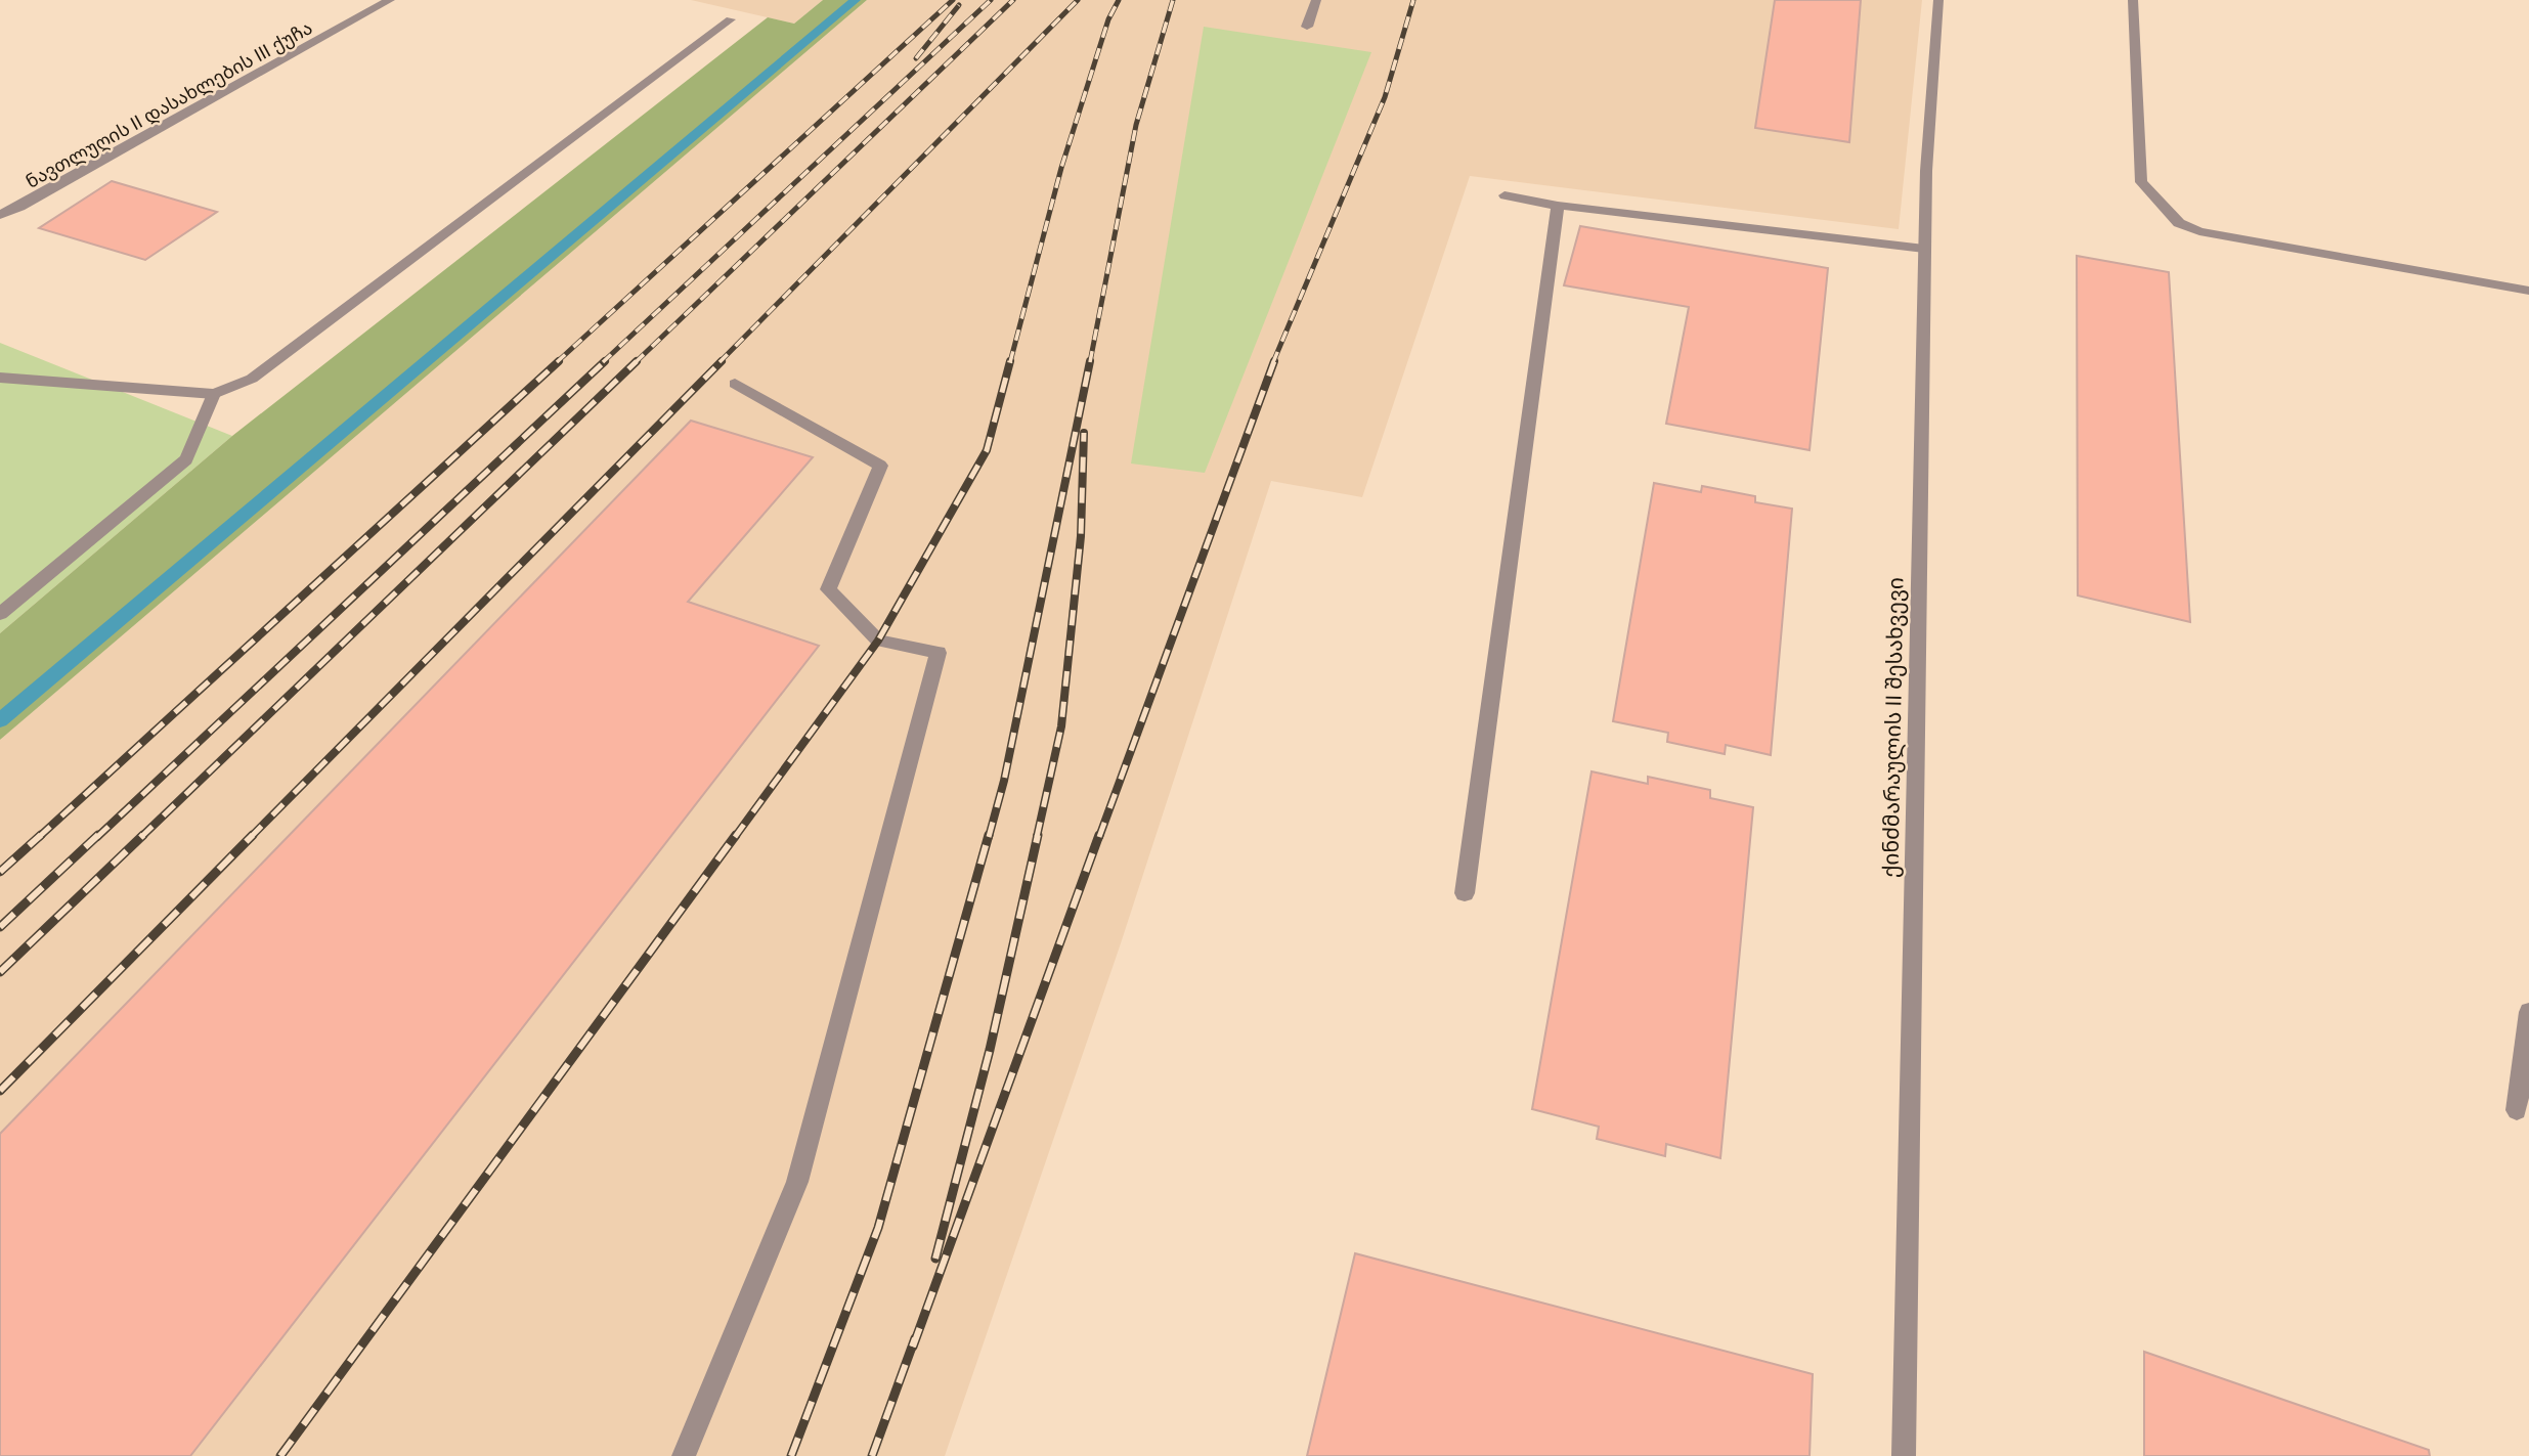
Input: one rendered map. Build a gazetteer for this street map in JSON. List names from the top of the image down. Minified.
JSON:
{"streets":{"street":["ნავთლუღის II დასახლების III ქუჩა","ქინძმარაულის II შესახვევი"]}}
